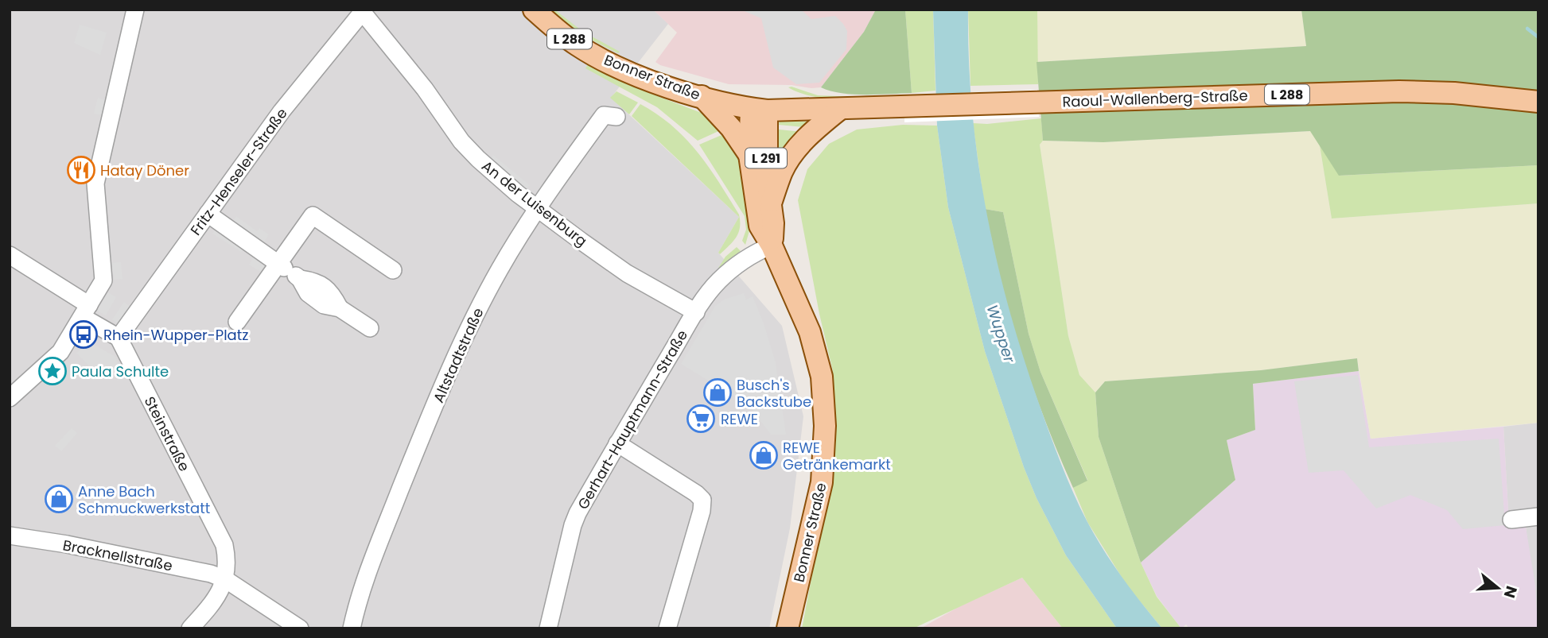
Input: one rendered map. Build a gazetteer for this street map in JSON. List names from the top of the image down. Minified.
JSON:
{"streets":{"main road":["L 288","Bonner Straße","Raoul-Wallenberg-Straße","L 291"],"street":["Fritz-Henseler-Straße","An der Luisenburg","Altstadtstraße","Gerhart-Hauptmann-Straße","Steinstraße","Bracknellstraße"]},"crossings":[["Bonner Straße","Raoul-Wallenberg-Straße"],["Bonner Straße","Gerhart-Hauptmann-Straße"],["Fritz-Henseler-Straße","An der Luisenburg"],["Fritz-Henseler-Straße","Steinstraße"],["An der Luisenburg","Altstadtstraße"],["An der Luisenburg","Gerhart-Hauptmann-Straße"],["Steinstraße","Bracknellstraße"]],"water":["Wupper"],"places":{"restaurant":["Hatay Döner"],"bus stop":["Rhein-Wupper-Platz"],"place":["Paula Schulte"],"shop":["Busch's Backstube","REWE Getränkemarkt","Anne Bach Schmuckwerkstatt"],"supermarket":["REWE"]},"north":"right"}
